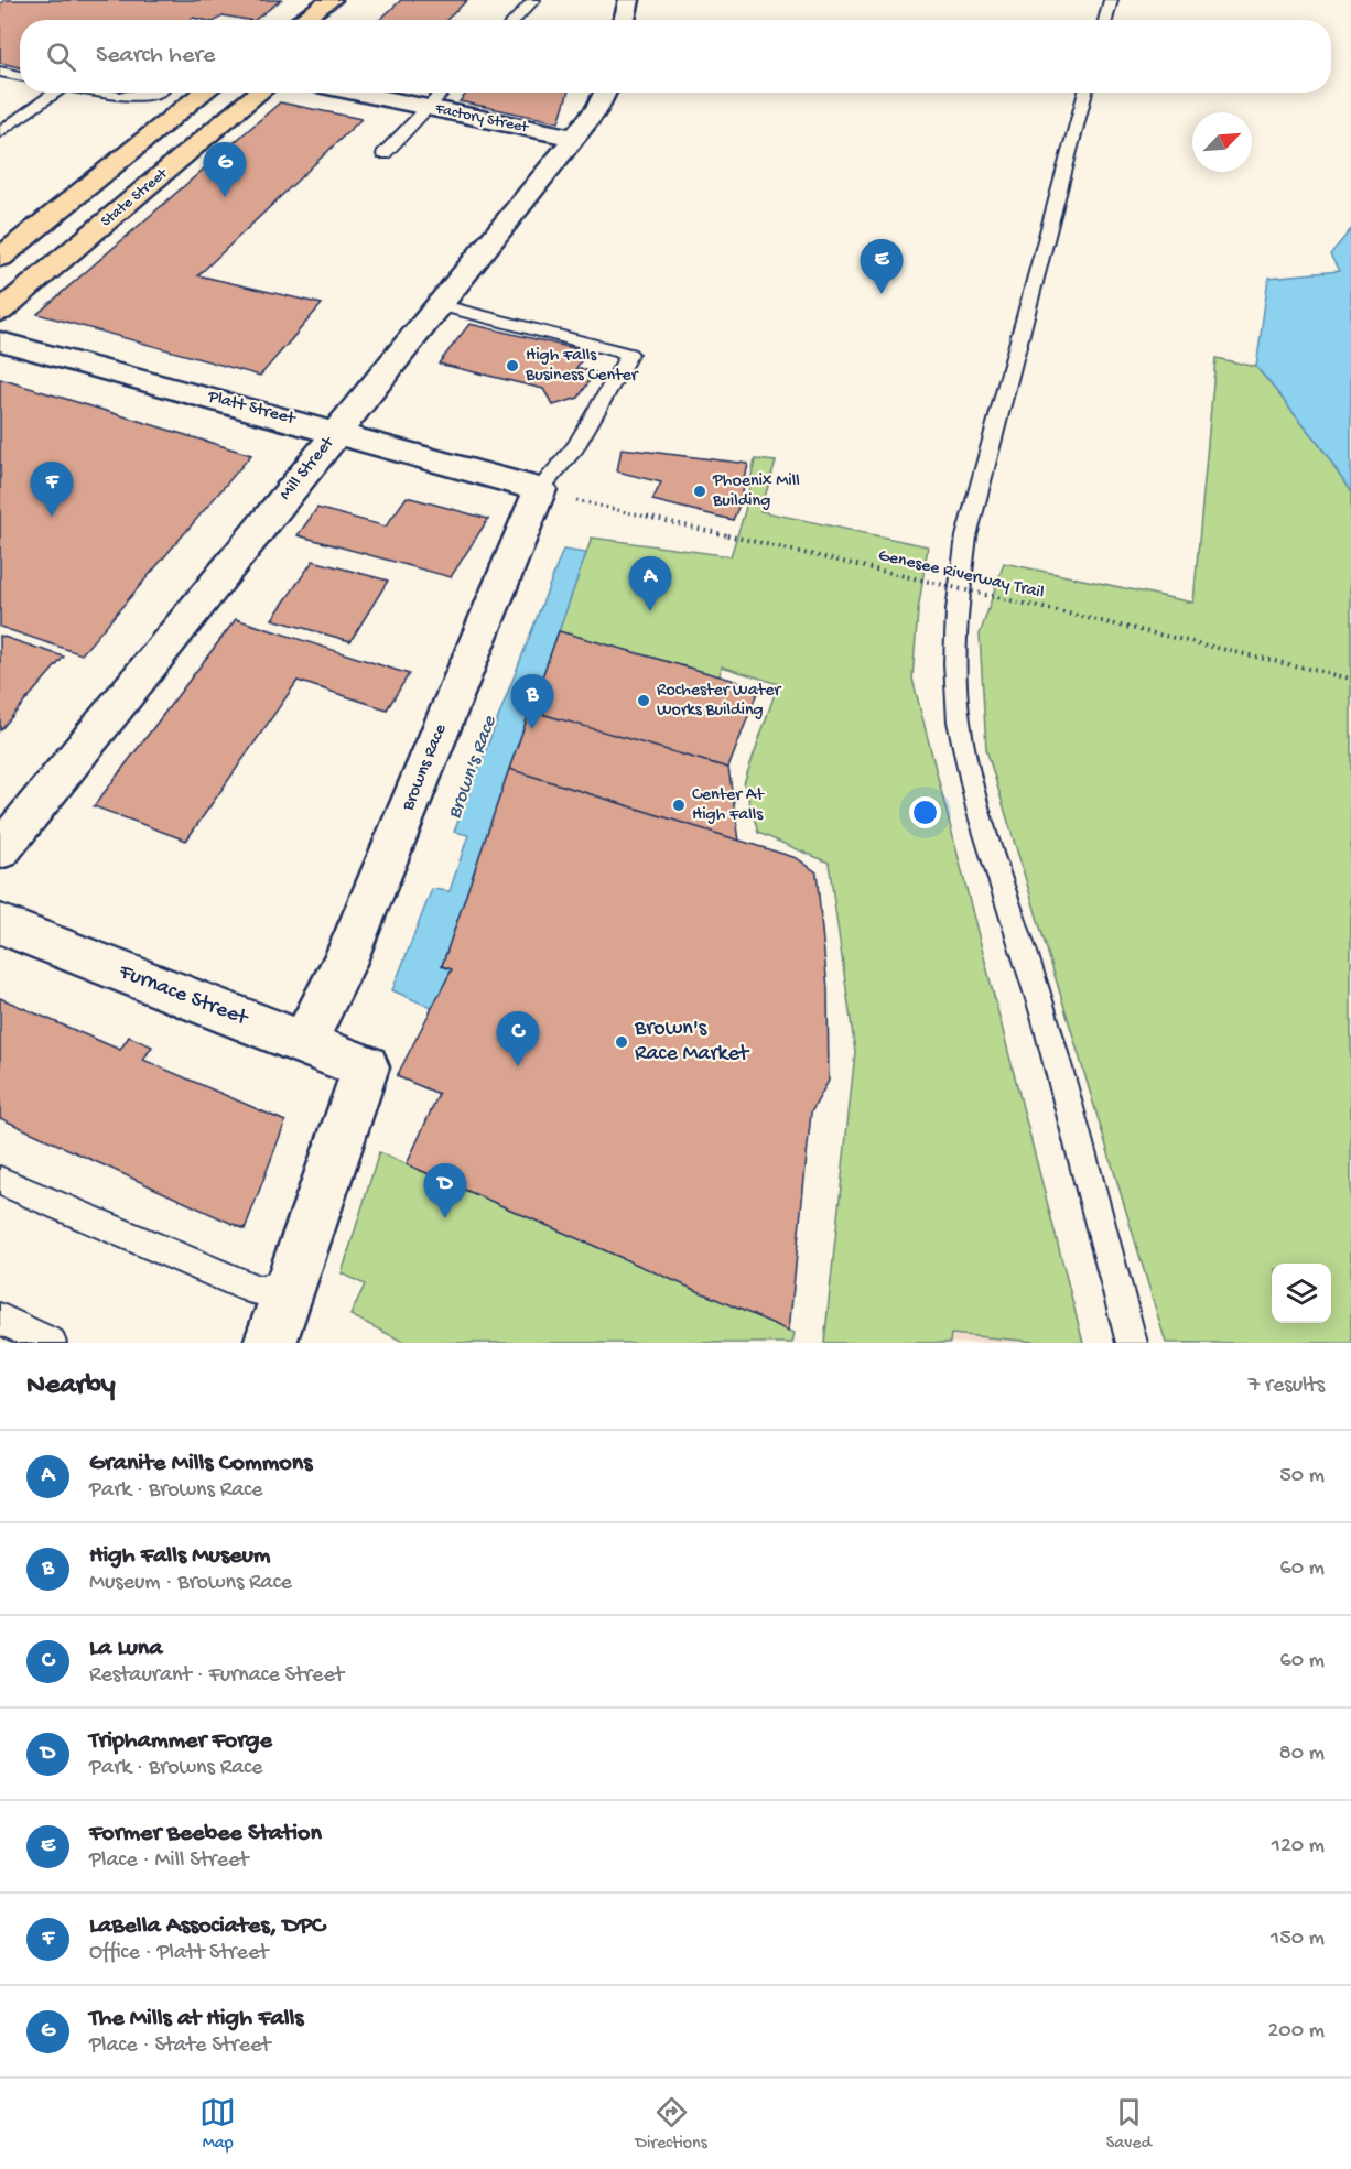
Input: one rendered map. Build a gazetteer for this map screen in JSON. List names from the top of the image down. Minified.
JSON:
{"streets":{"main road":["State Street"],"street":["Factory Street","Platt Street","Mill Street","Browns Race","Furnace Street"],"path":["Genesee Riverway Trail"]},"crossings":[["Factory Street","Mill Street"],["Platt Street","Mill Street"],["Platt Street","Genesee Riverway Trail"],["Platt Street","Browns Race"],["Genesee Riverway Trail","Browns Race"],["Browns Race","Furnace Street"]],"water":["Brown's Race"],"places":["High Falls Business Center","Phoenix Mill Building","Rochester Water Works Building","Center At High Falls","Brown's Race Market"],"north":"top right","page":{"search":"Search here","pins":["G","E","F","A","B","C","D"],"heading":["Nearby","7 results"],"list":[{"mark":"A","name":"Granite Mills Commons","note":"Park · Browns Race","value":"50 m"},{"mark":"B","name":"High Falls Museum","note":"Museum · Browns Race","value":"60 m"},{"mark":"C","name":"La Luna","note":"Restaurant · Furnace Street","value":"60 m"},{"mark":"D","name":"Triphammer Forge","note":"Park · Browns Race","value":"80 m"},{"mark":"E","name":"Former Beebee Station","note":"Place · Mill Street","value":"120 m"},{"mark":"F","name":"LaBella Associates, DPC","note":"Office · Platt Street","value":"150 m"},{"mark":"G","name":"The Mills at High Falls","note":"Place · State Street","value":"200 m"}],"nav":["Map","Directions","Saved"]}}
